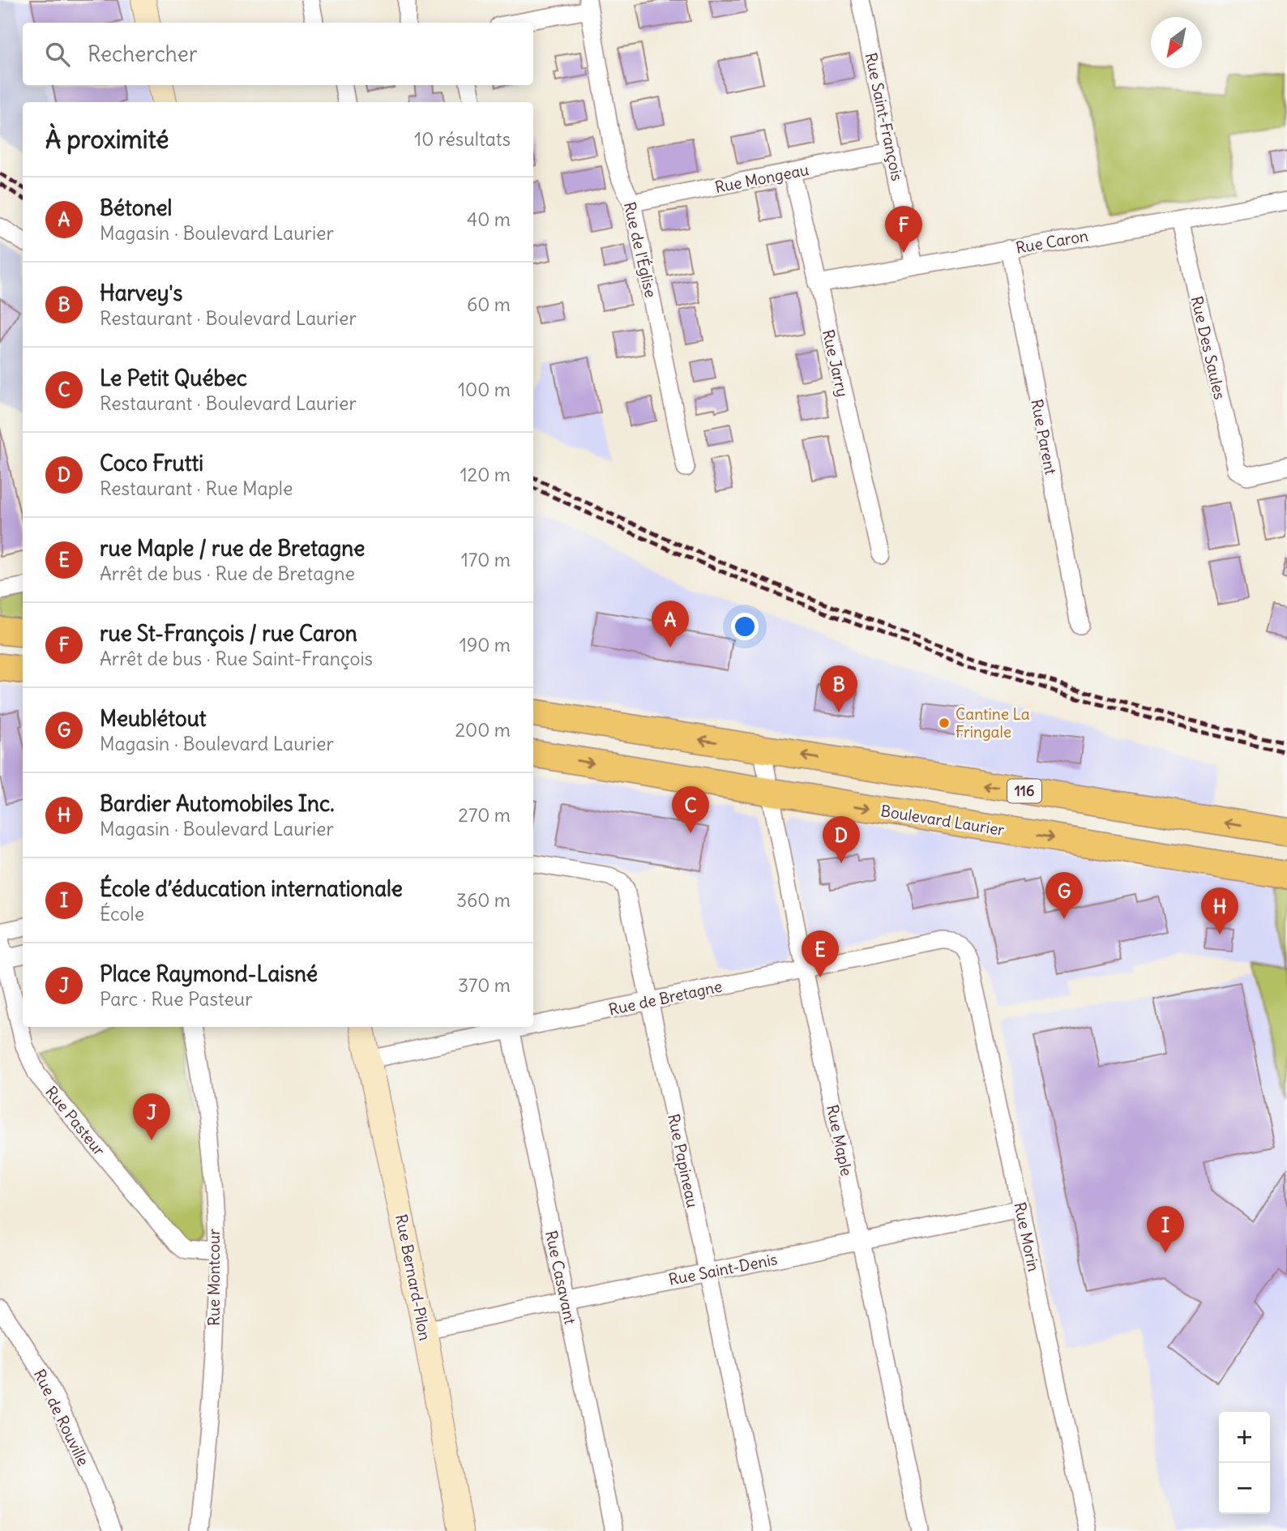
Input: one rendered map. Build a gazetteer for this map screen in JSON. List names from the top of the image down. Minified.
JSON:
{"streets":{"main road":["116","Boulevard Laurier","Rue Bernard-Pilon"],"street":["Rue Saint-François","Rue Mongeau","Rue Caron","Rue de l'Église","Rue Des Saules","Rue Jarry","Rue Parent","Rue de Bretagne","Rue Pasteur","Rue Maple","Rue Papineau","Rue Morin","Rue Saint-Denis","Rue Montcour","Rue Casavant","Rue de Rouville"]},"crossings":[["Rue Saint-François","Rue Mongeau"],["Rue Saint-François","Rue Caron"],["Rue Mongeau","Rue de l'Église"],["Rue Mongeau","Rue Jarry"],["Rue Caron","Rue Des Saules"],["Rue Caron","Rue Jarry"],["Rue Caron","Rue Parent"],["116","Rue Maple"],["Boulevard Laurier","Rue Maple"],["Rue de Bretagne","Rue Maple"],["Rue de Bretagne","Rue Papineau"],["Rue de Bretagne","Rue Morin"],["Rue de Bretagne","Rue Bernard-Pilon"],["Rue de Bretagne","Rue Casavant"],["Rue Pasteur","Rue Montcour"],["Rue Maple","Rue Saint-Denis"],["Rue Papineau","Rue Saint-Denis"],["Rue Morin","Rue Saint-Denis"],["Rue Saint-Denis","Rue Bernard-Pilon"],["Rue Saint-Denis","Rue Casavant"]],"places":["Cantine La Fringale"],"north":"bottom left","page":{"search":"Rechercher","heading":["À proximité","10 résultats"],"list":[{"mark":"A","name":"Bétonel","note":"Magasin · Boulevard Laurier","value":"40 m"},{"mark":"B","name":"Harvey's","note":"Restaurant · Boulevard Laurier","value":"60 m"},{"mark":"C","name":"Le Petit Québec","note":"Restaurant · Boulevard Laurier","value":"100 m"},{"mark":"D","name":"Coco Frutti","note":"Restaurant · Rue Maple","value":"120 m"},{"mark":"E","name":"rue Maple / rue de Bretagne","note":"Arrêt de bus · Rue de Bretagne","value":"170 m"},{"mark":"F","name":"rue St-François / rue Caron","note":"Arrêt de bus · Rue Saint-François","value":"190 m"},{"mark":"G","name":"Meublétout","note":"Magasin · Boulevard Laurier","value":"200 m"},{"mark":"H","name":"Bardier Automobiles Inc.","note":"Magasin · Boulevard Laurier","value":"270 m"},{"mark":"I","name":"École d’éducation internationale","note":"École","value":"360 m"},{"mark":"J","name":"Place Raymond-Laisné","note":"Parc · Rue Pasteur","value":"370 m"}],"pins":["F","A","B","C","D","G","H","E","J","I"],"map_buttons":["+","−"]}}
